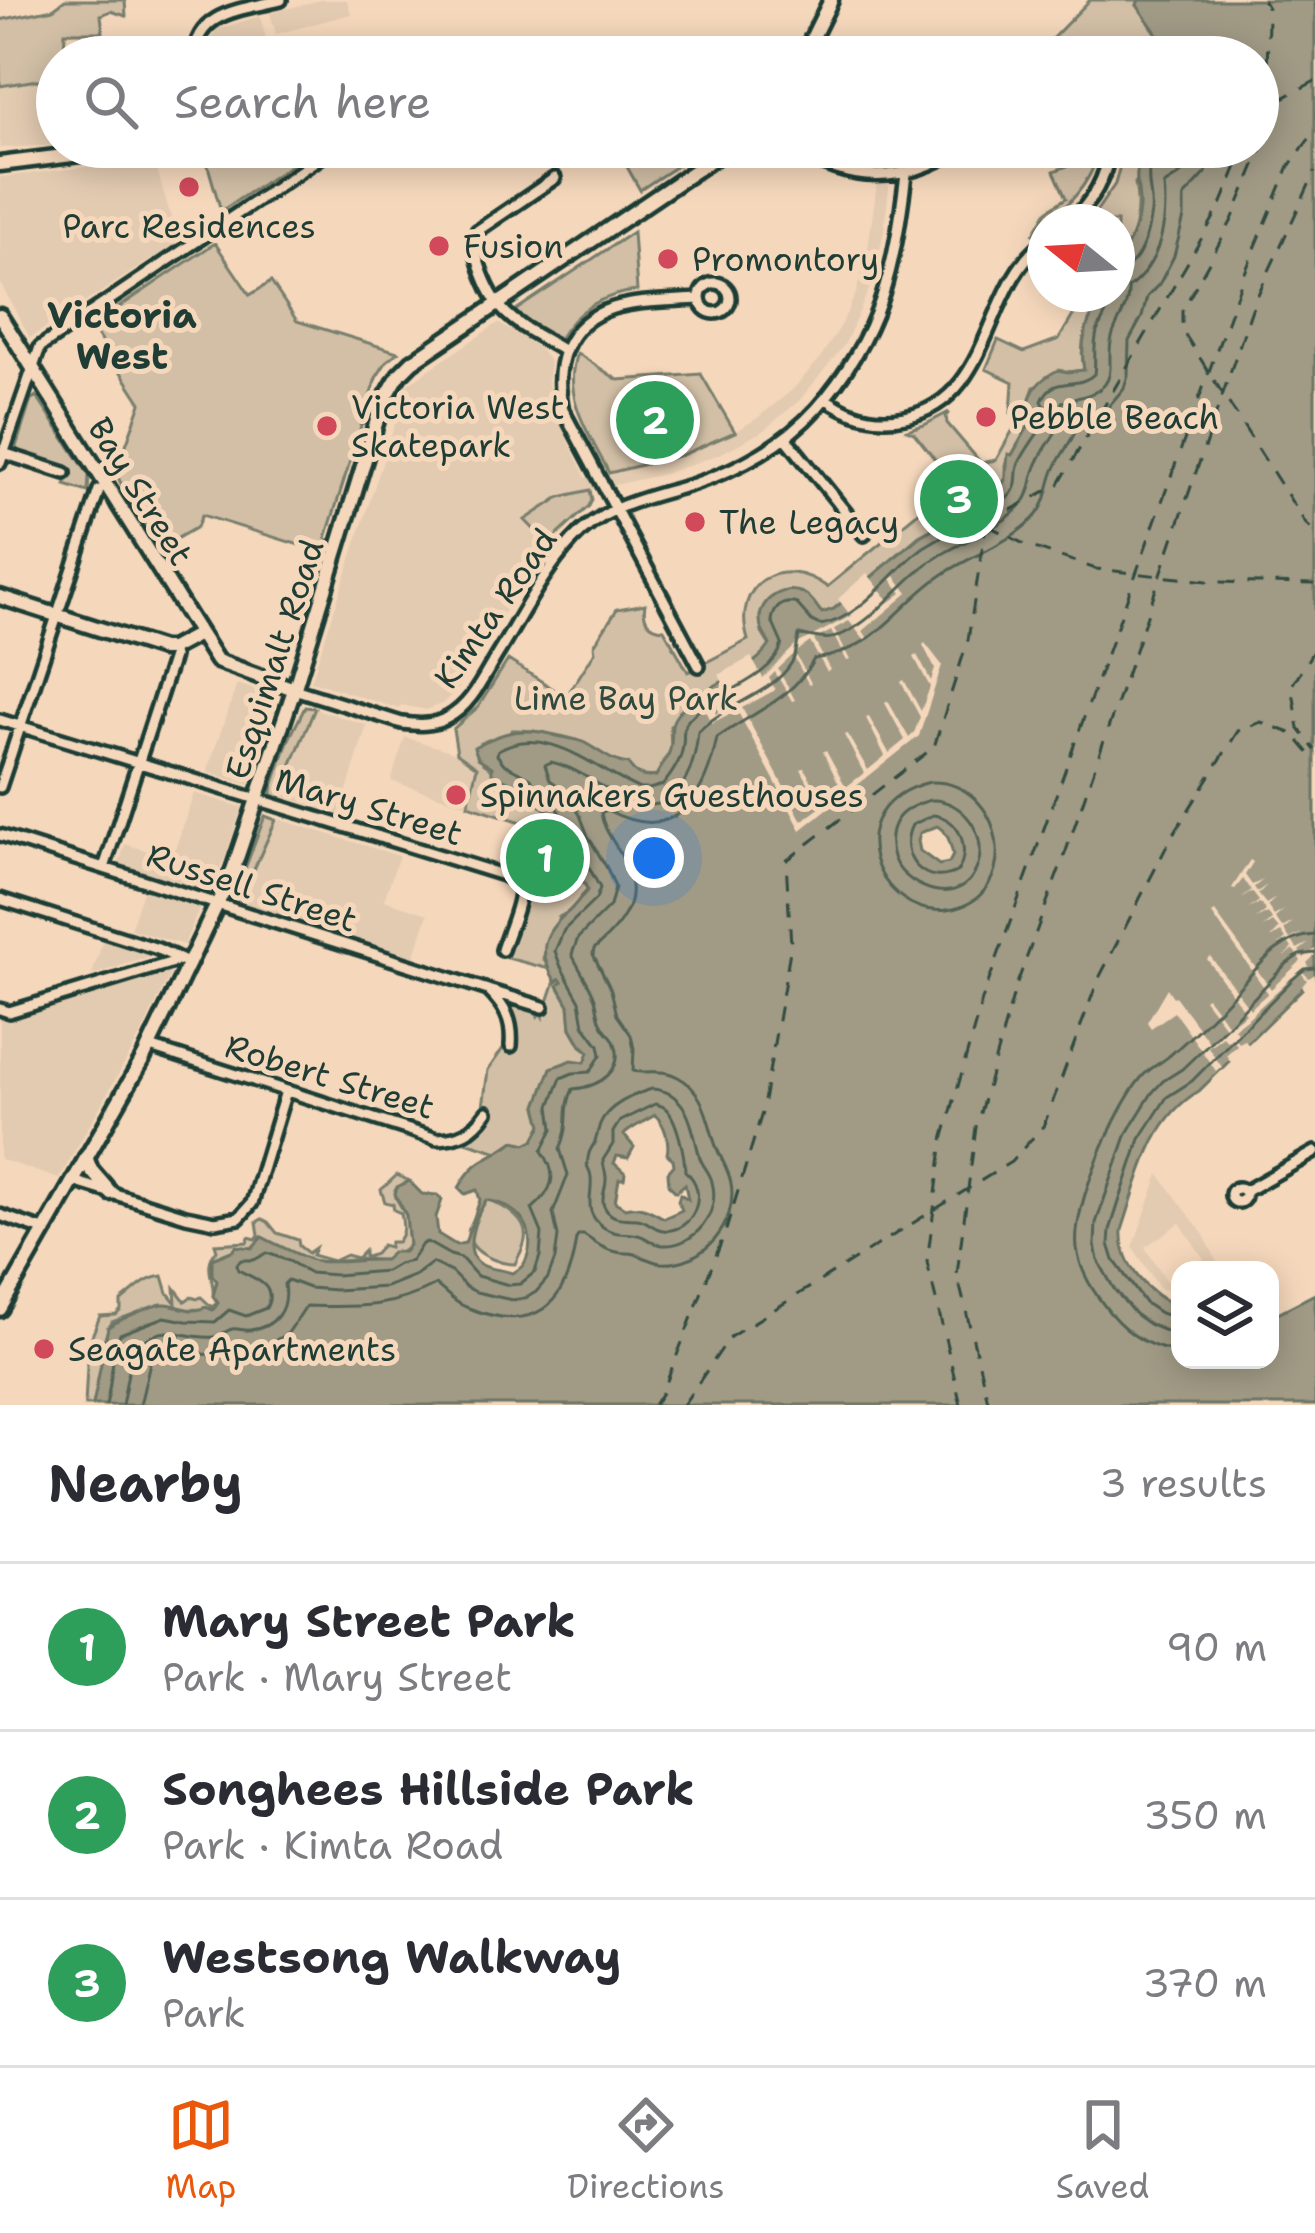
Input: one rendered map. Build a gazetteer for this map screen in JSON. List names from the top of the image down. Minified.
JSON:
{"streets":{"main road":["Bay Street","Esquimalt Road"],"street":["Kimta Road","Mary Street","Russell Street","Robert Street"]},"crossings":[["Bay Street","Kimta Road"],["Bay Street","Esquimalt Road"],["Kimta Road","Esquimalt Road"],["Esquimalt Road","Mary Street"],["Esquimalt Road","Russell Street"],["Esquimalt Road","Robert Street"]],"districts":["Victoria West"],"parks":["Lime Bay Park"],"places":["Parc Residences","Fusion","Promontory","Pebble Beach","Victoria West Skatepark","The Legacy","Spinnakers Guesthouses","Seagate Apartments"],"north":"left","page":{"search":"Search here","pins":["2","3","1"],"heading":["Nearby","3 results"],"list":[{"mark":"1","name":"Mary Street Park","note":"Park · Mary Street","value":"90 m"},{"mark":"2","name":"Songhees Hillside Park","note":"Park · Kimta Road","value":"350 m"},{"mark":"3","name":"Westsong Walkway","note":"Park","value":"370 m"}],"nav":["Map","Directions","Saved"]}}
